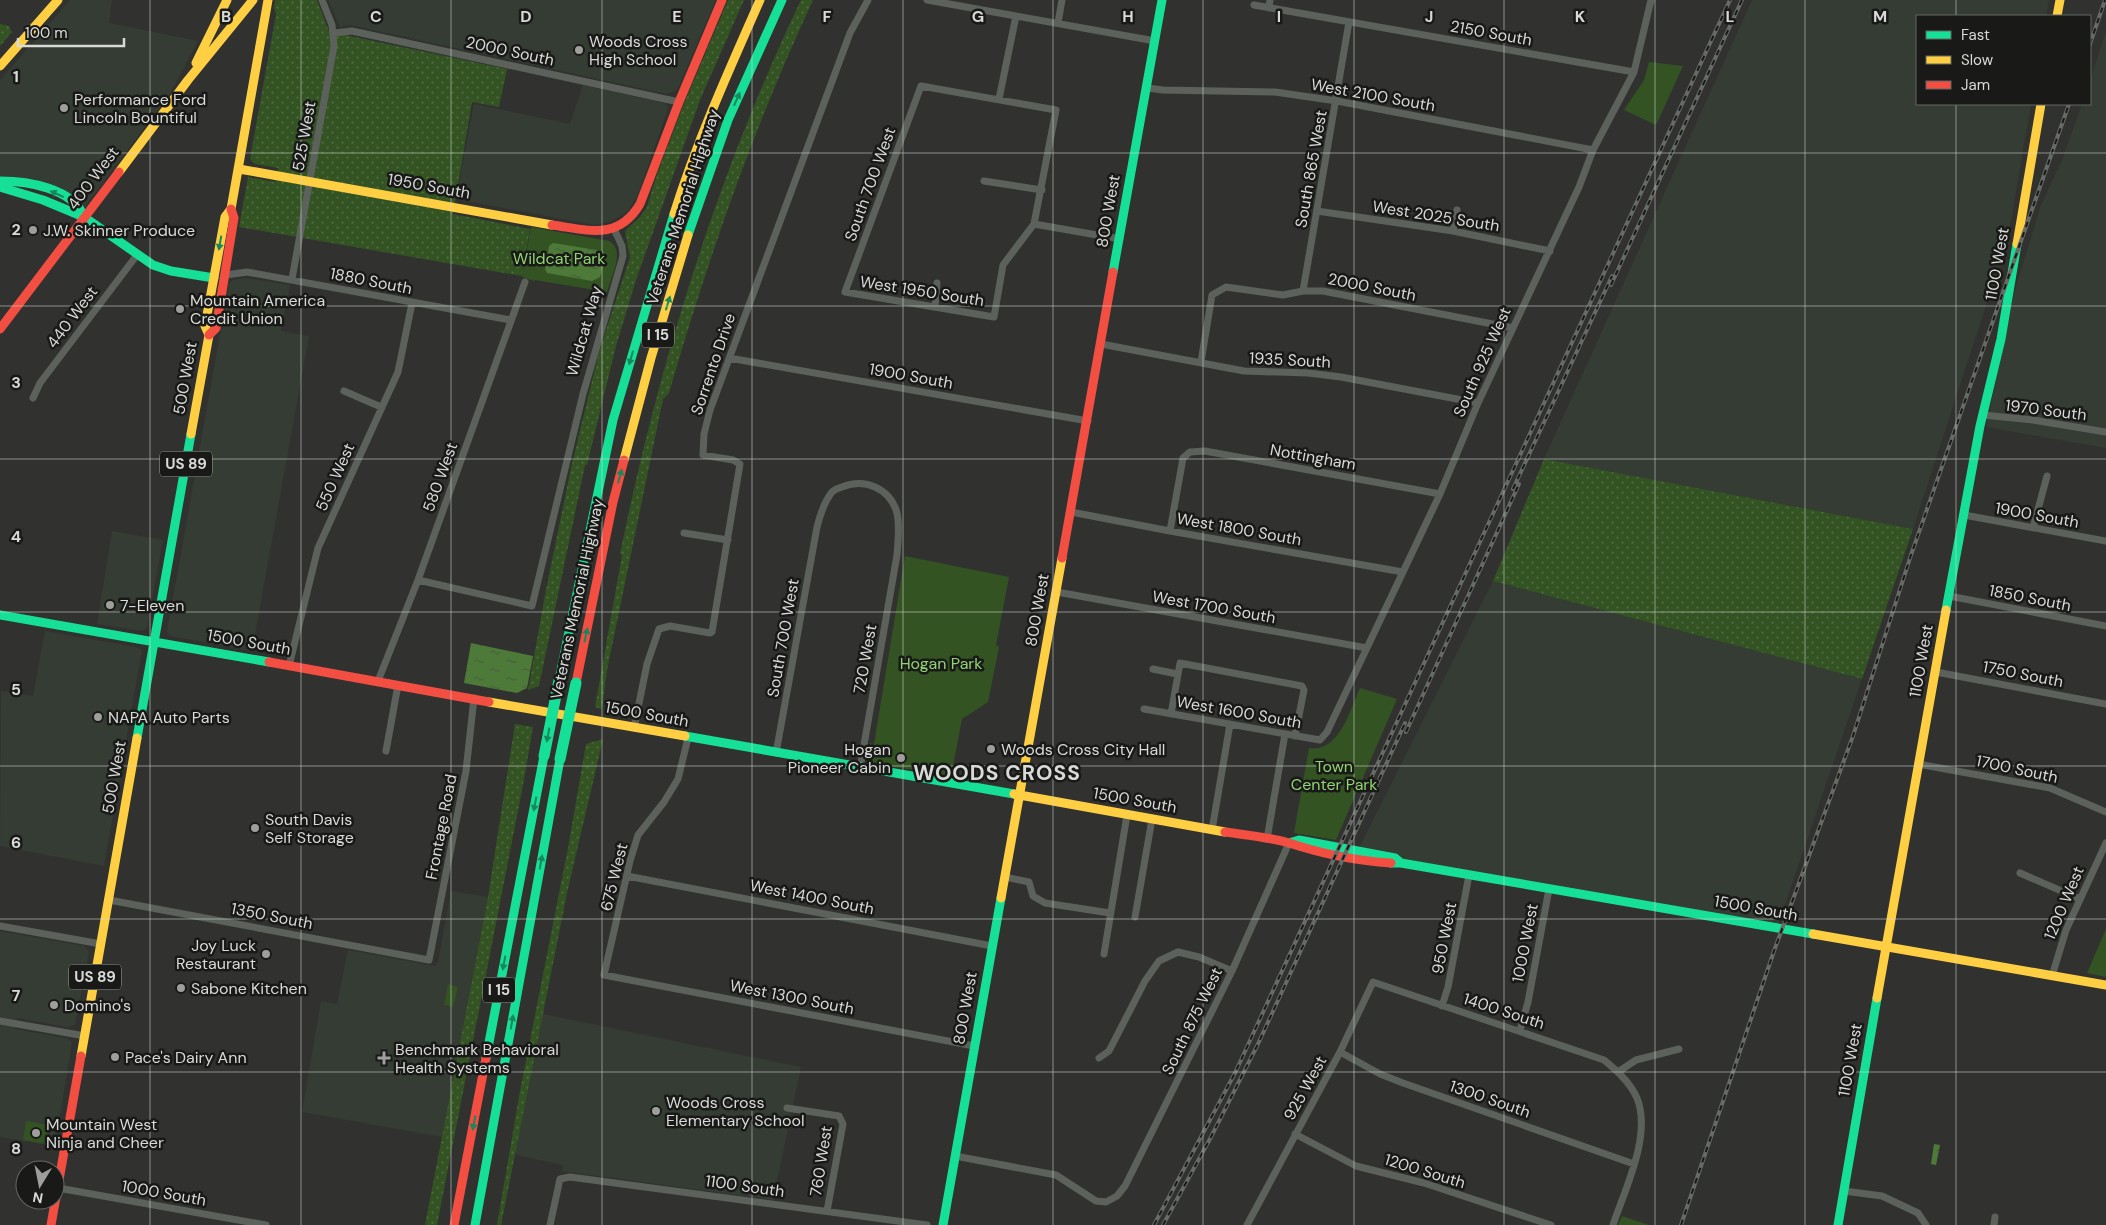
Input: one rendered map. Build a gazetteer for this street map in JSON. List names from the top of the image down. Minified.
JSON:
{"streets":{"main road":["400 West","1950 South","Veterans Memorial Highway","800 West","1100 West","I 15","500 West","US 89","1500 South"],"street":["2150 South","2000 South","West 2100 South","525 West","South 865 West","South 700 West","West 2025 South","1880 South","West 1950 South","440 West","Wildcat Way","1935 South","South 925 West","Sorrento Drive","1900 South","1970 South","Nottingham","550 West","580 West","West 1800 South","1850 South","West 1700 South","720 West","1750 South","West 1600 South","1700 South","Frontage Road","675 West","West 1400 South","1200 West","1350 South","950 West","1000 West","West 1300 South","1400 South","South 875 West","925 West","1300 South","760 West","1200 South","1100 South","1000 South"]},"crossings":[["2150 South","South 865 West"],["2150 South","South 925 West"],["2000 South","525 West"],["2000 South","South 865 West"],["2000 South","1935 South"],["2000 South","South 925 West"],["West 2100 South","South 865 West"],["West 2100 South","800 West"],["West 2100 South","South 925 West"],["525 West","1950 South"],["525 West","1880 South"],["South 865 West","West 2025 South"],["South 700 West","West 1950 South"],["South 700 West","1500 South"],["South 700 West","720 West"],["1950 South","Wildcat Way"],["1950 South","500 West"],["800 West","1935 South"],["800 West","1900 South"],["800 West","West 1800 South"],["800 West","West 1700 South"],["800 West","1500 South"],["800 West","West 1400 South"],["800 West","West 1300 South"],["800 West","South 875 West"],["West 2025 South","South 925 West"],["1100 West","1900 South"],["1100 West","1970 South"],["1100 West","1850 South"],["1100 West","1500 South"],["1100 West","1750 South"],["1100 West","1700 South"],["1880 South","500 West"],["1880 South","550 West"],["1880 South","580 West"],["Wildcat Way","580 West"],["1935 South","South 925 West"],["South 925 West","Nottingham"],["South 925 West","West 1800 South"],["South 925 West","West 1700 South"],["South 925 West","West 1600 South"],["Sorrento Drive","1900 South"],["Sorrento Drive","1500 South"],["500 West","1500 South"],["500 West","1350 South"],["Nottingham","West 1800 South"],["550 West","1500 South"],["580 West","1500 South"],["1500 South","720 West"],["1500 South","Frontage Road"],["1500 South","675 West"],["1500 South","1200 West"],["1500 South","950 West"],["1500 South","1000 West"],["1500 South","South 875 West"],["Frontage Road","1350 South"],["675 West","West 1400 South"],["675 West","West 1300 South"],["950 West","1400 South"],["1000 West","1400 South"],["1400 South","925 West"],["925 West","1300 South"],["925 West","1200 South"],["760 West","1100 South"]],"districts":["WOODS CROSS"],"parks":["Wildcat Park","Hogan Park","Town Center Park"],"places":{"other":["Woods Cross High School","Performance Ford Lincoln Bountiful","J.W. Skinner Produce","Mountain America Credit Union","7-Eleven","NAPA Auto Parts","Woods Cross City Hall","Hogan Pioneer Cabin","South Davis Self Storage","Joy Luck Restaurant","Sabone Kitchen","Domino's","Pace's Dairy Ann","Woods Cross Elementary School","Mountain West Ninja and Cheer"],"health":["Benchmark Behavioral Health Systems"]},"legend":["Fast","Slow","Jam"],"scale_bar":"100 m","north":"bottom","grid":{"columns":["B","C","D","E","F","G","H","I","J","K","L","M"],"rows":["1","2","3","4","5","6","7","8"]}}
